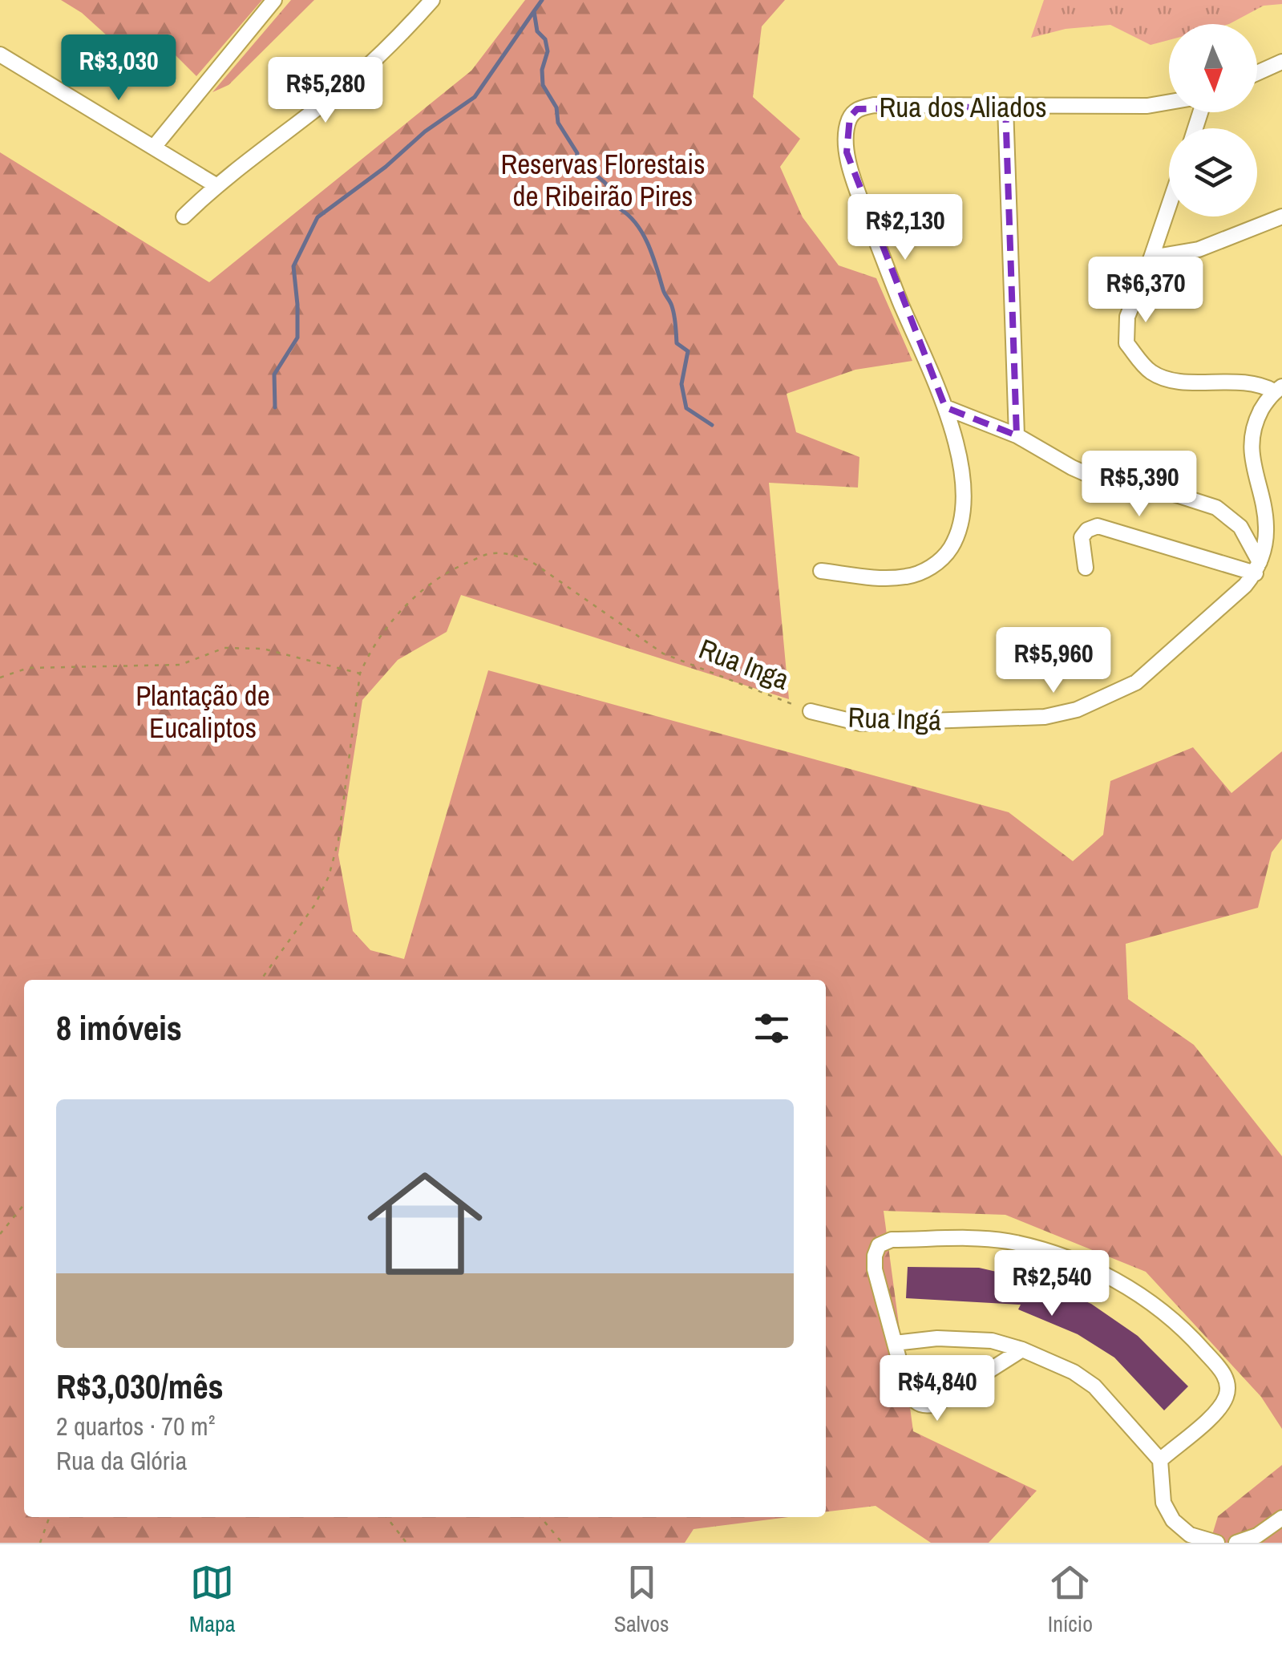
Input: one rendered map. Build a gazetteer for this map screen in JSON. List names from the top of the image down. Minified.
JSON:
{"streets":{"street":["Rua dos Aliados","Rua Ingá"],"path":["Rua Inga"]},"crossings":[["Rua Inga","Rua Ingá"]],"parks":["Reservas Florestais de Ribeirão Pires","Plantação de Eucaliptos"],"north":"bottom","page":{"price":["R$3,030","R$5,280","R$2,130","R$6,370","R$5,390","R$5,960","R$2,540","R$4,840"],"heading":"8 imóveis","list":[{"name":"R$3,030/mês","note":"2 quartos · 70 m² · Rua da Glória"}],"tabs":["Mapa","Salvos","Início"]}}
